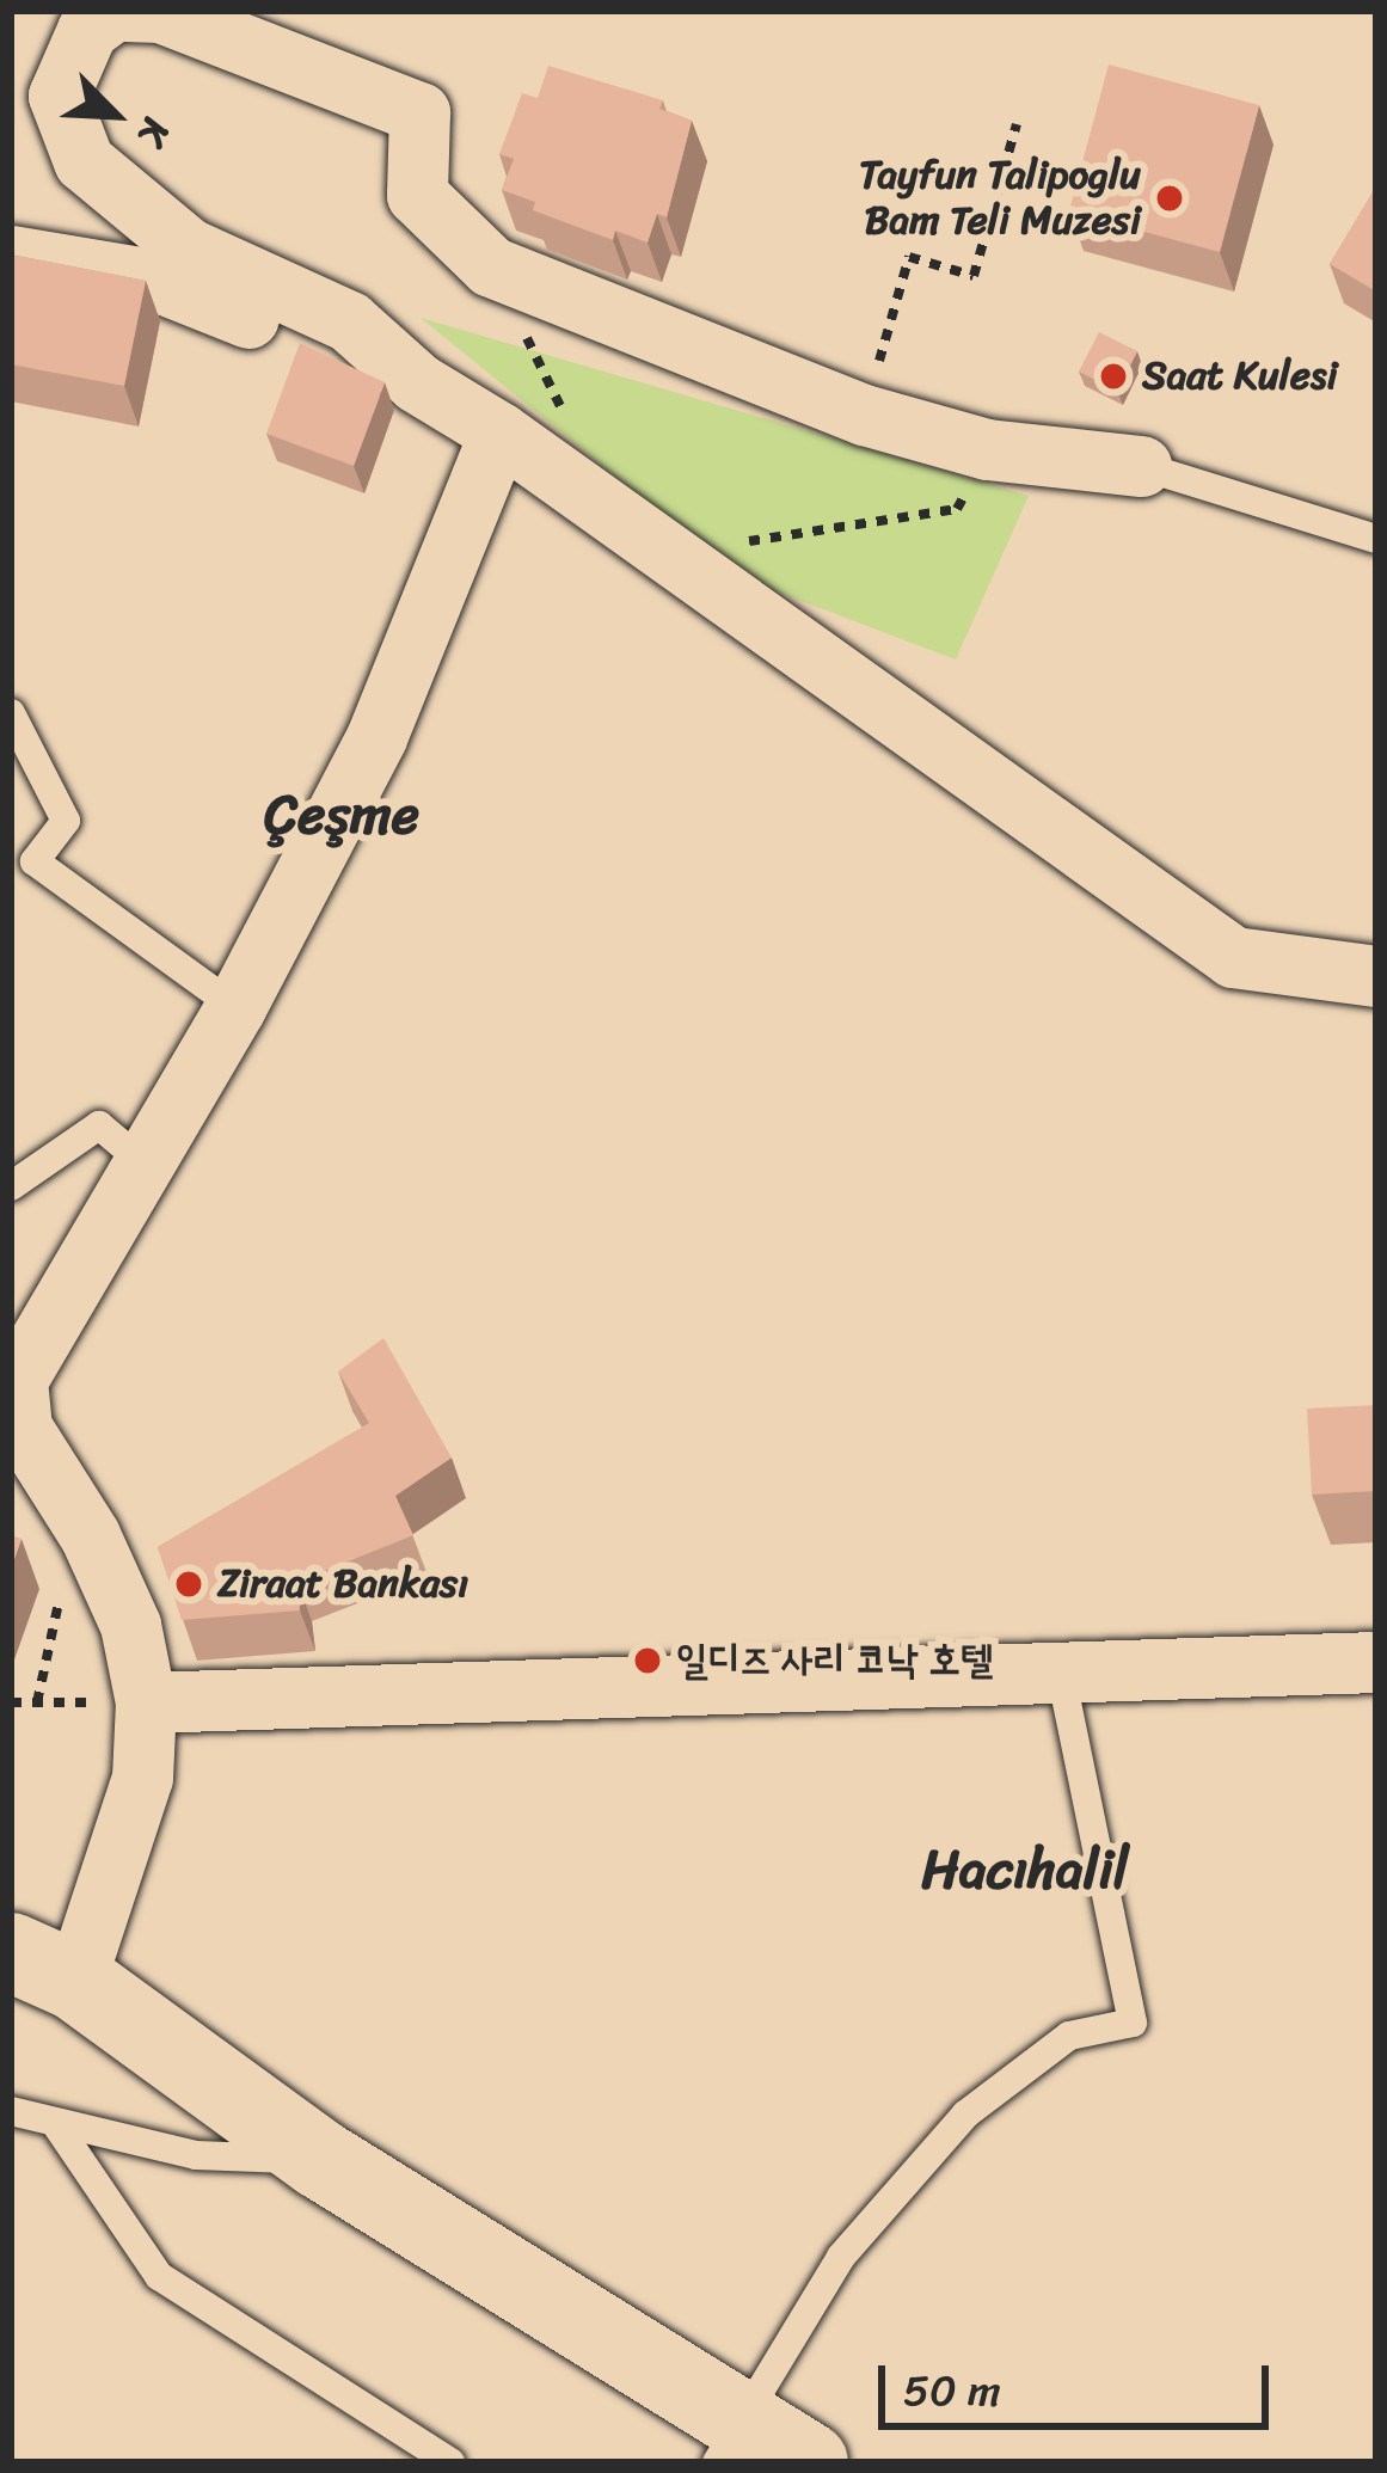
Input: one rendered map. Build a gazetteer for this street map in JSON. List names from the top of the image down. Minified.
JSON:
{"districts":["Çeşme","Hacıhalil"],"places":["Tayfun Talipoglu Bam Teli Muzesi","Saat Kulesi","Ziraat Bankası","일디즈 사리 코낙 호텔"],"scale_bar":"50 m","north":"bottom right"}
